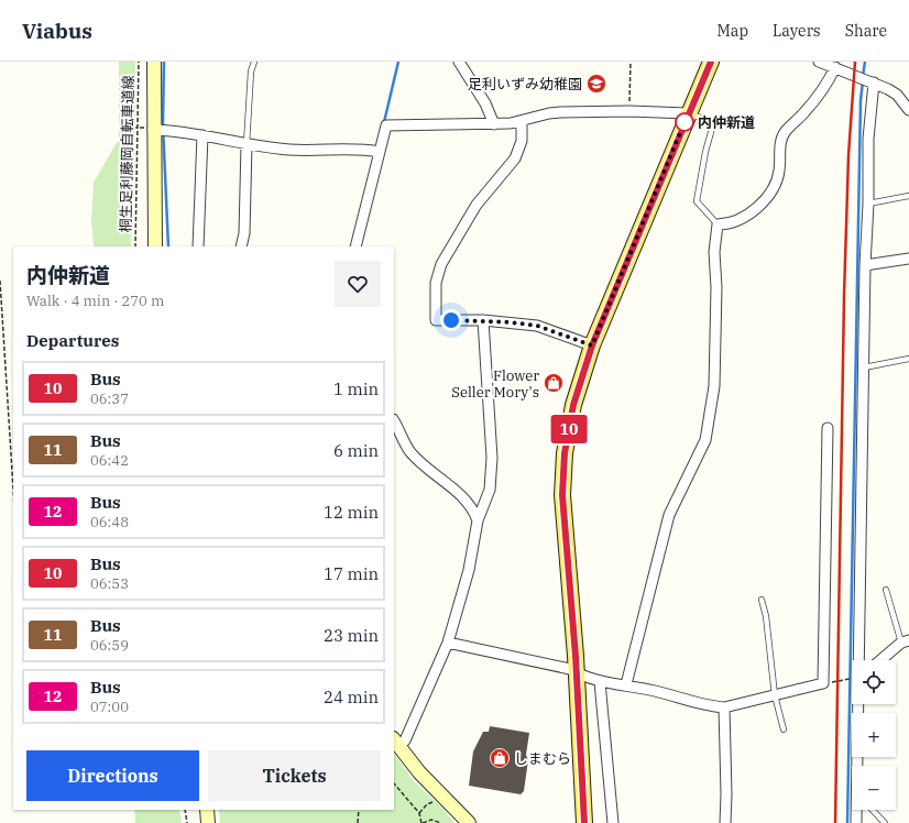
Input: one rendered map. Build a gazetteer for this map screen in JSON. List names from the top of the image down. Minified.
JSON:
{"streets":{"path":["桐生足利藤岡自転車道線"]},"places":{"school or university":["足利いずみ幼稚園"],"other":["内仲新道"],"shop":["Flower Seller Mory's","しまむら"]},"lines":["bus line 10"],"page":{"header":"Viabus","nav":["Map","Layers","Share"],"on_map":"10","heading":[["内仲新道","Walk · 4 min · 270 m"],"Departures"],"list":[{"mark":"10","name":"Bus","note":"06:37","value":"1 min"},{"mark":"11","name":"Bus","note":"06:42","value":"6 min"},{"mark":"12","name":"Bus","note":"06:48","value":"12 min"},{"mark":"10","name":"Bus","note":"06:53","value":"17 min"},{"mark":"11","name":"Bus","note":"06:59","value":"23 min"},{"mark":"12","name":"Bus","note":"07:00","value":"24 min"}],"map_buttons":["+","−"],"buttons":["Directions","Tickets"]}}
